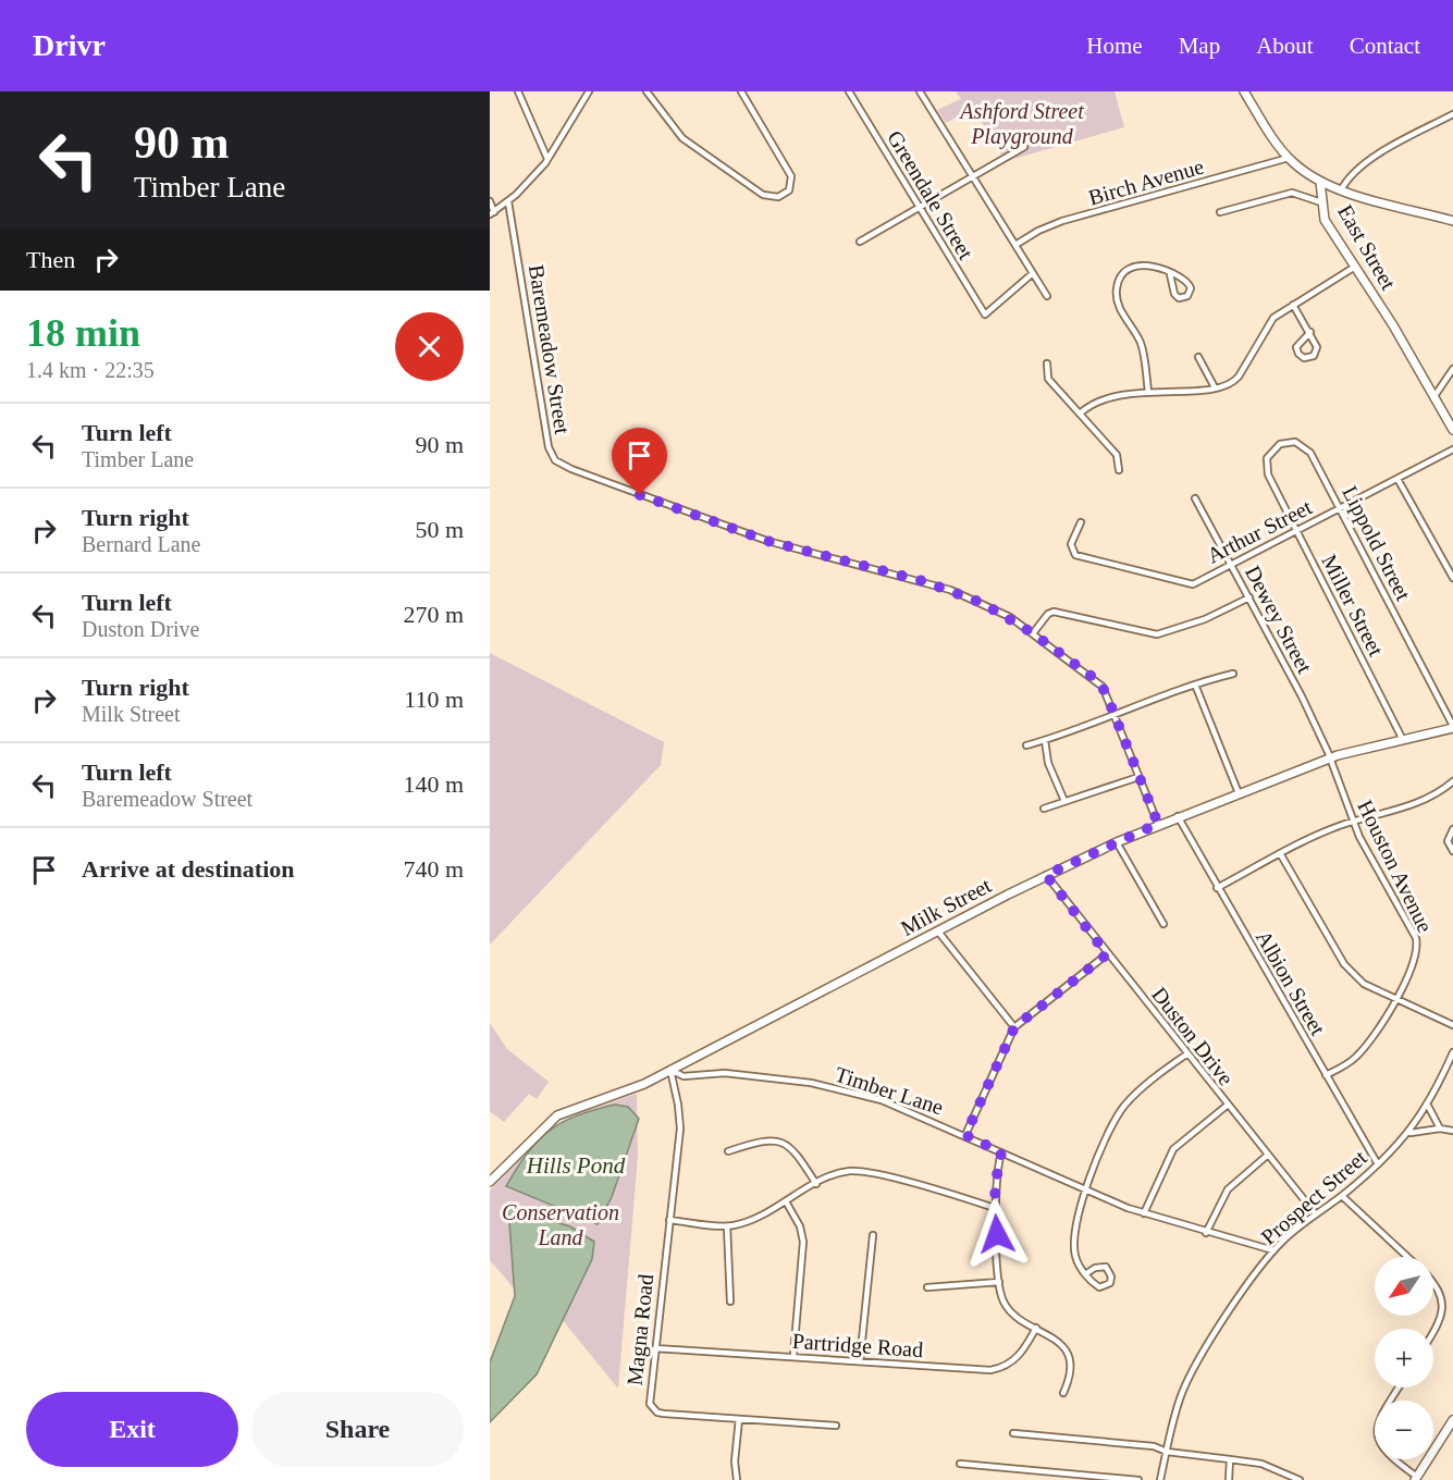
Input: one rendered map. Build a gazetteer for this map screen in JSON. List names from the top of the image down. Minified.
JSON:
{"streets":{"street":["Birch Avenue","Greendale Street","East Street","Baremeadow Street","Arthur Street","Lippold Street","Miller Street","Dewey Street","Houston Avenue","Milk Street","Albion Street","Duston Drive","Timber Lane","Prospect Street","Magna Road","Partridge Road"]},"crossings":[["Baremeadow Street","Milk Street"],["Arthur Street","Lippold Street"],["Arthur Street","Miller Street"],["Arthur Street","Dewey Street"],["Lippold Street","Miller Street"],["Lippold Street","Milk Street"],["Miller Street","Milk Street"],["Dewey Street","Houston Avenue"],["Dewey Street","Milk Street"],["Houston Avenue","Milk Street"],["Houston Avenue","Albion Street"],["Milk Street","Albion Street"],["Milk Street","Duston Drive"],["Milk Street","Timber Lane"],["Milk Street","Magna Road"],["Albion Street","Prospect Street"],["Duston Drive","Prospect Street"],["Timber Lane","Prospect Street"],["Timber Lane","Magna Road"],["Magna Road","Partridge Road"]],"water":["Hills Pond"],"parks":["Ashford Street Playground","Conservation Land"],"north":"bottom left","page":{"header":"Drivr","nav":["Home","Map","About","Contact"],"turn":["90 m","Timber Lane"],"then":"Then","heading":["18 min","1.4 km · 22:35"],"list":[{"name":"Turn left","note":"Timber Lane","value":"90 m"},{"name":"Turn right","note":"Bernard Lane","value":"50 m"},{"name":"Turn left","note":"Duston Drive","value":"270 m"},{"name":"Turn right","note":"Milk Street","value":"110 m"},{"name":"Turn left","note":"Baremeadow Street","value":"140 m"},{"name":"Arrive at destination","value":"740 m"}],"map_buttons":["+","−"],"buttons":["Exit","Share"]}}
